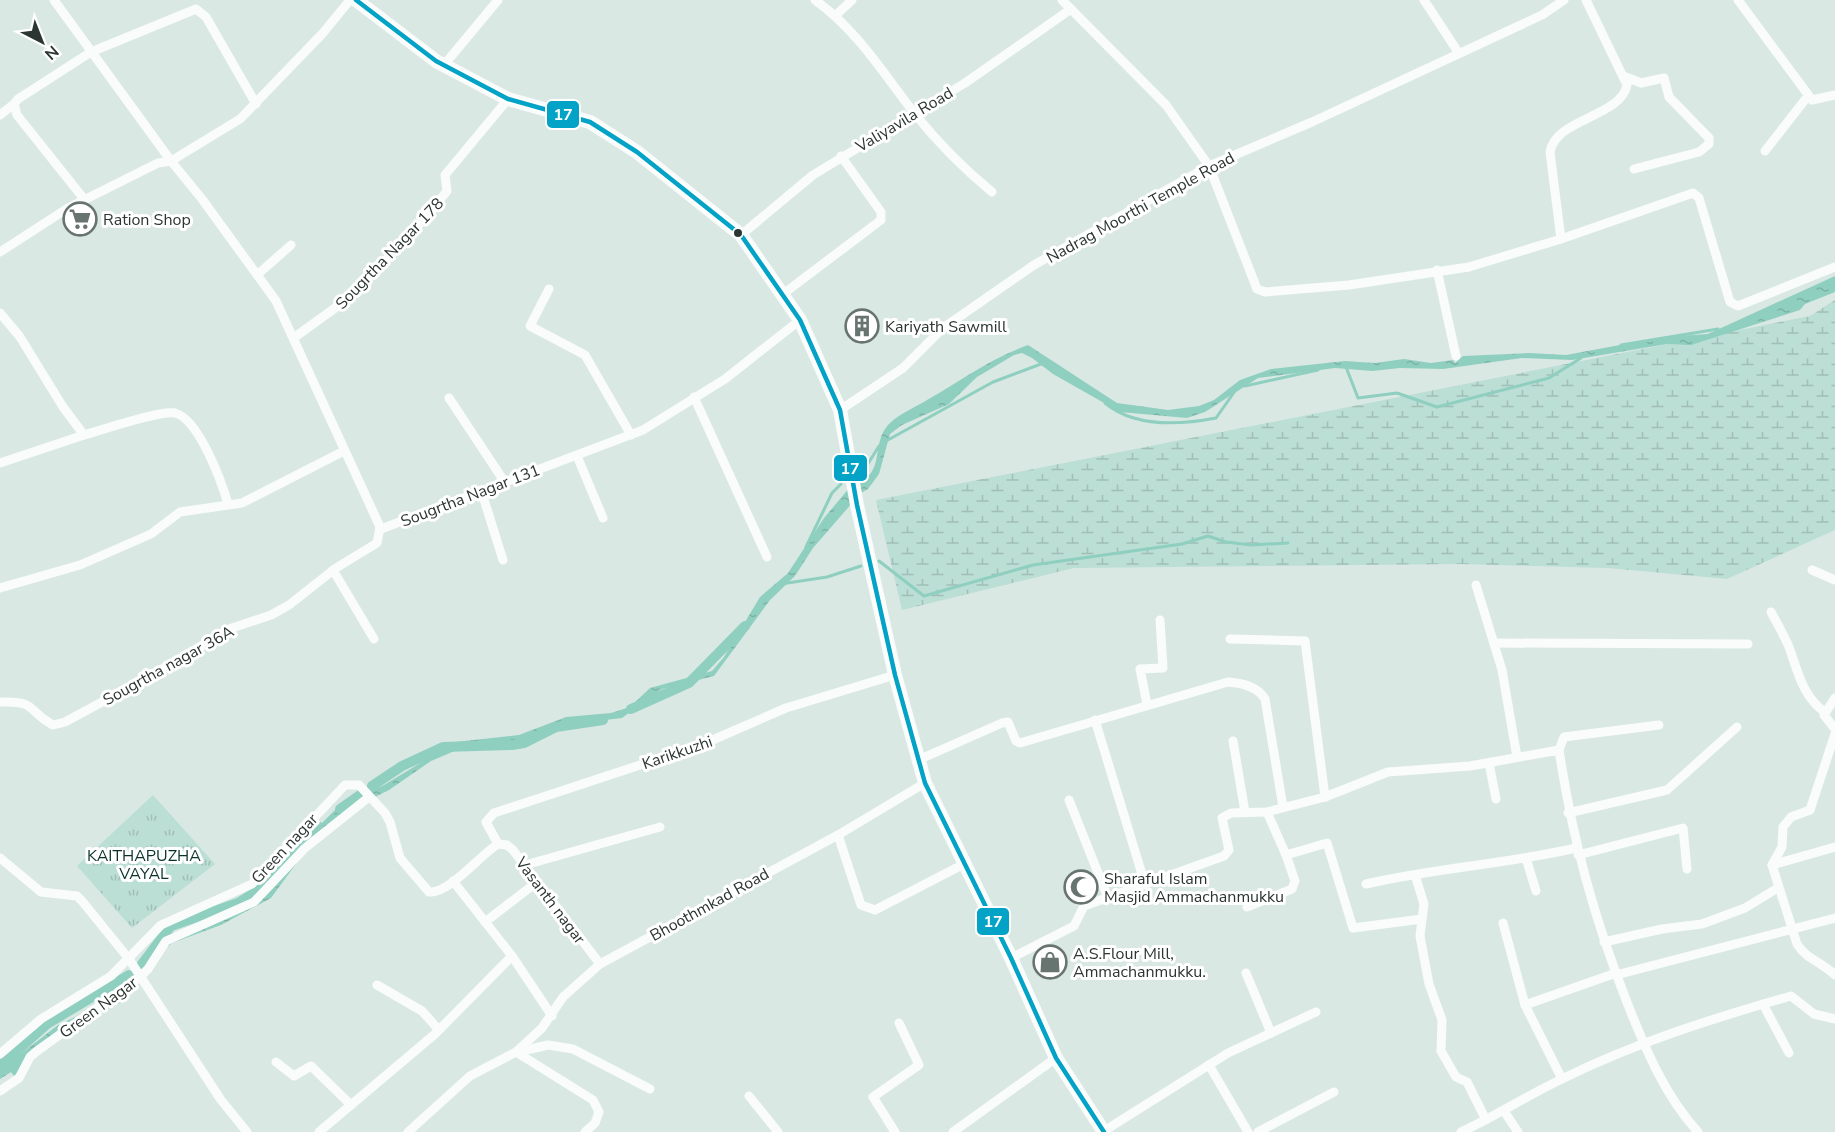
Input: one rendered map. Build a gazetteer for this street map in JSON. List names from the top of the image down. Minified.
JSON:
{"streets":{"street":["Valiyavila Road","Nadrag Moorthi Temple Road","Sougrtha Nagar 178","Sougrtha Nagar 131","Sougrtha nagar 36A","Karikkuzhi","Green nagar","Vasanth nagar","Bhoothmkad Road","Green Nagar"]},"crossings":[["Sougrtha Nagar 178","Sougrtha Nagar 131"],["Sougrtha Nagar 131","Sougrtha nagar 36A"],["Karikkuzhi","Green nagar"],["Karikkuzhi","Vasanth nagar"],["Green nagar","Vasanth nagar"],["Green nagar","Green Nagar"],["Vasanth nagar","Bhoothmkad Road"]],"parks":["KAITHAPUZHA VAYAL"],"places":{"supermarket":["Ration Shop"],"building":["Kariyath Sawmill"],"mosque":["Sharaful Islam Masjid Ammachanmukku"],"shop":["A.S.Flour Mill, Ammachanmukku."]},"lines":["transit line 17"],"north":"bottom right"}
